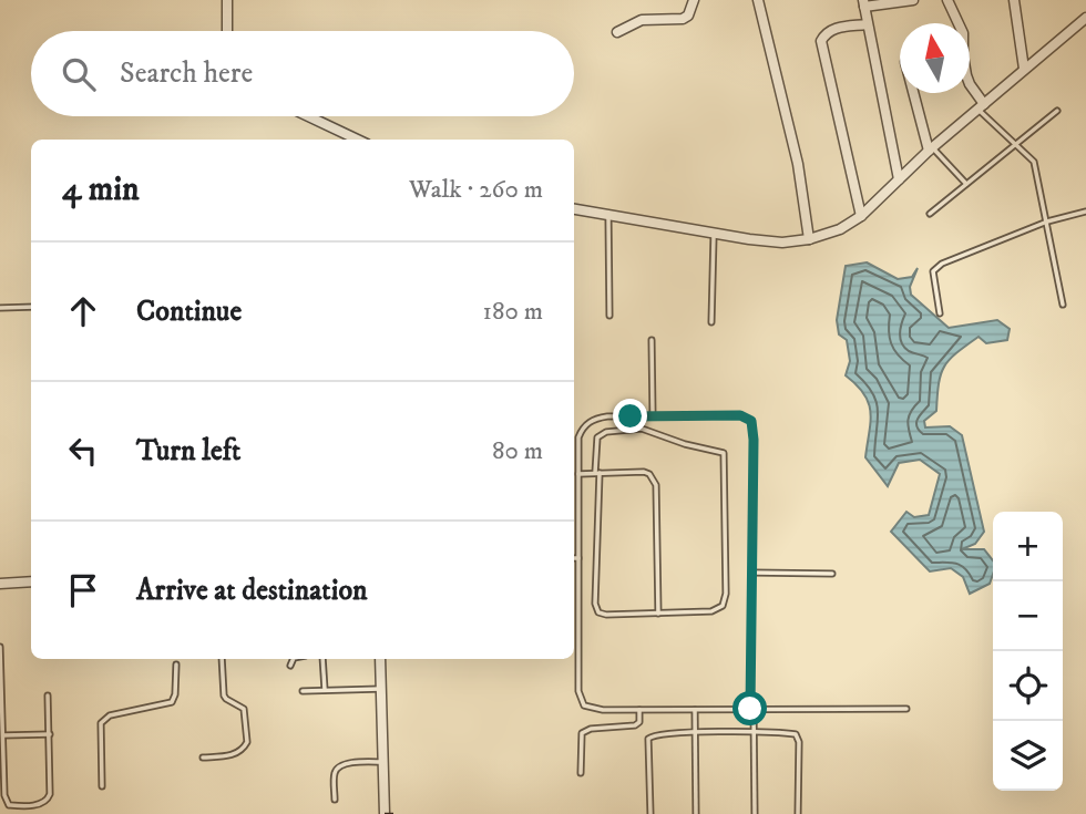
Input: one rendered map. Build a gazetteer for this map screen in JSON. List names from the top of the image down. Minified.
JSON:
{"north":"top","page":{"search":"Search here","heading":["4 min","Walk · 260 m"],"list":[["Continue","180 m"],["Turn left","80 m"],"Arrive at destination"],"map_buttons":["+","−"]}}
